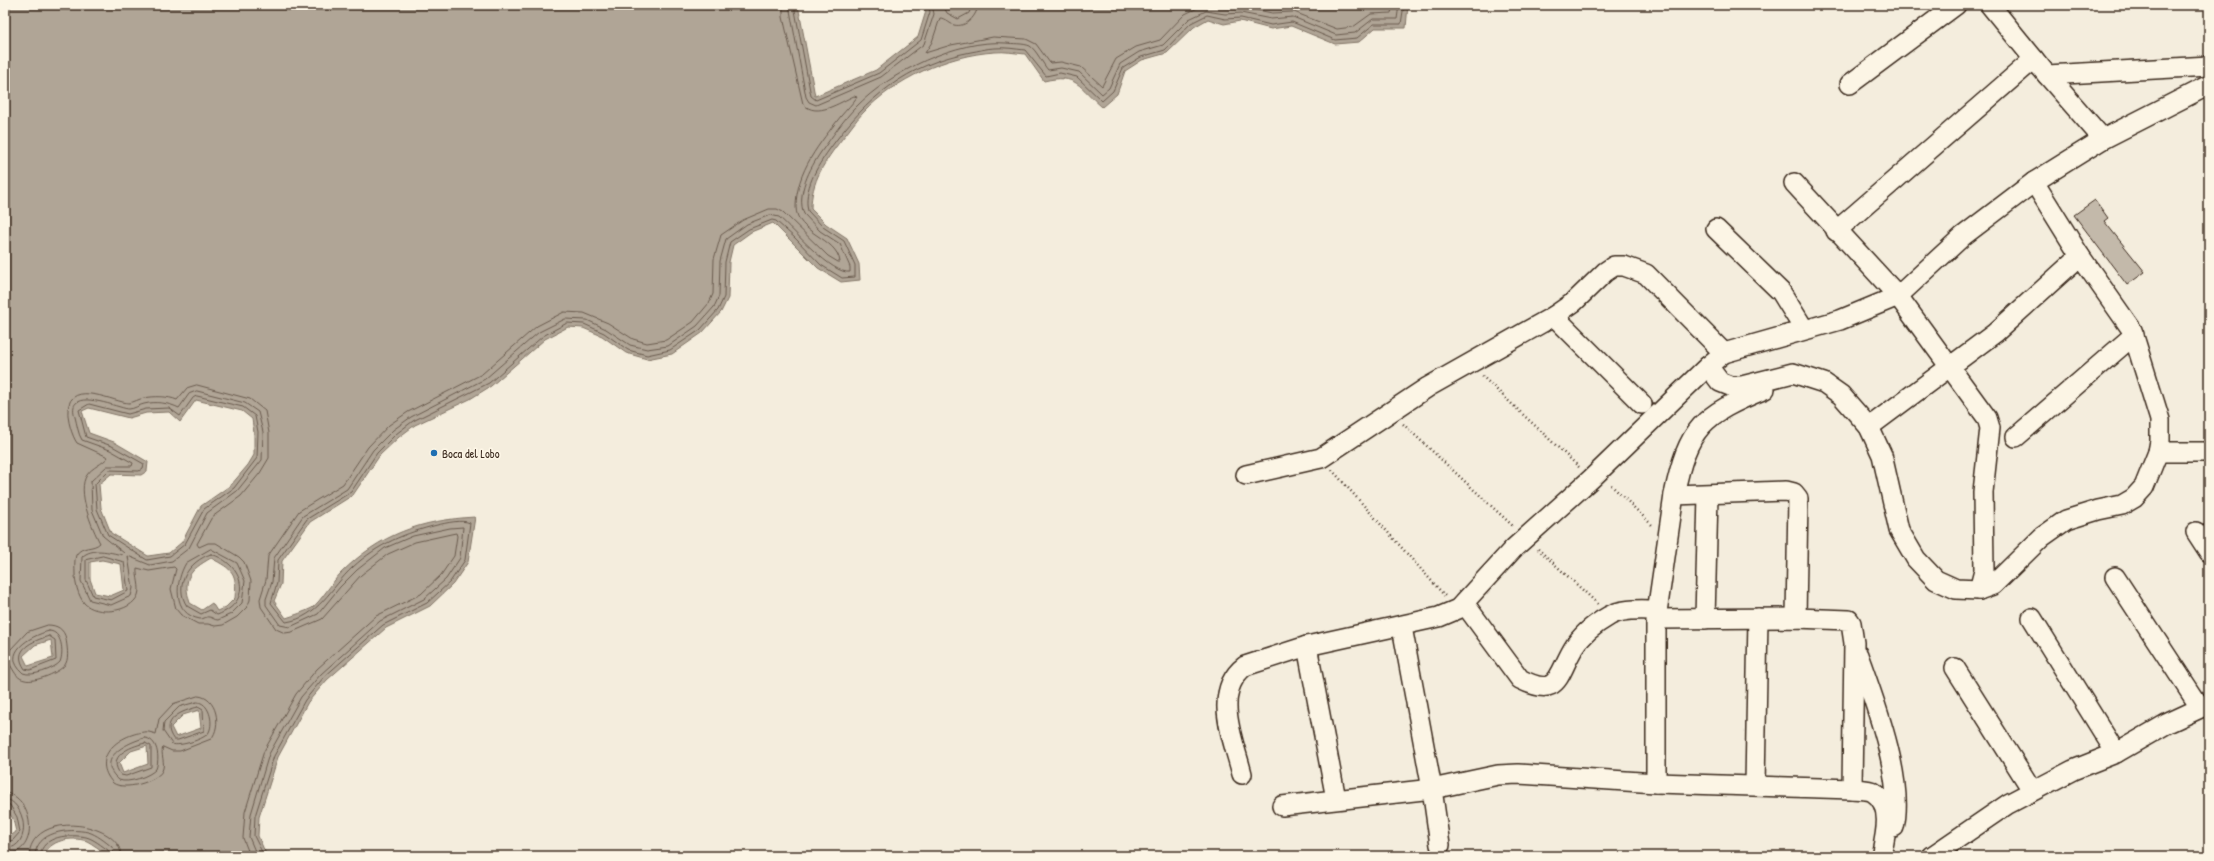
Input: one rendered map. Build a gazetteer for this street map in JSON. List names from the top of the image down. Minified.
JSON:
{"places":["Boca del Lobo"]}
